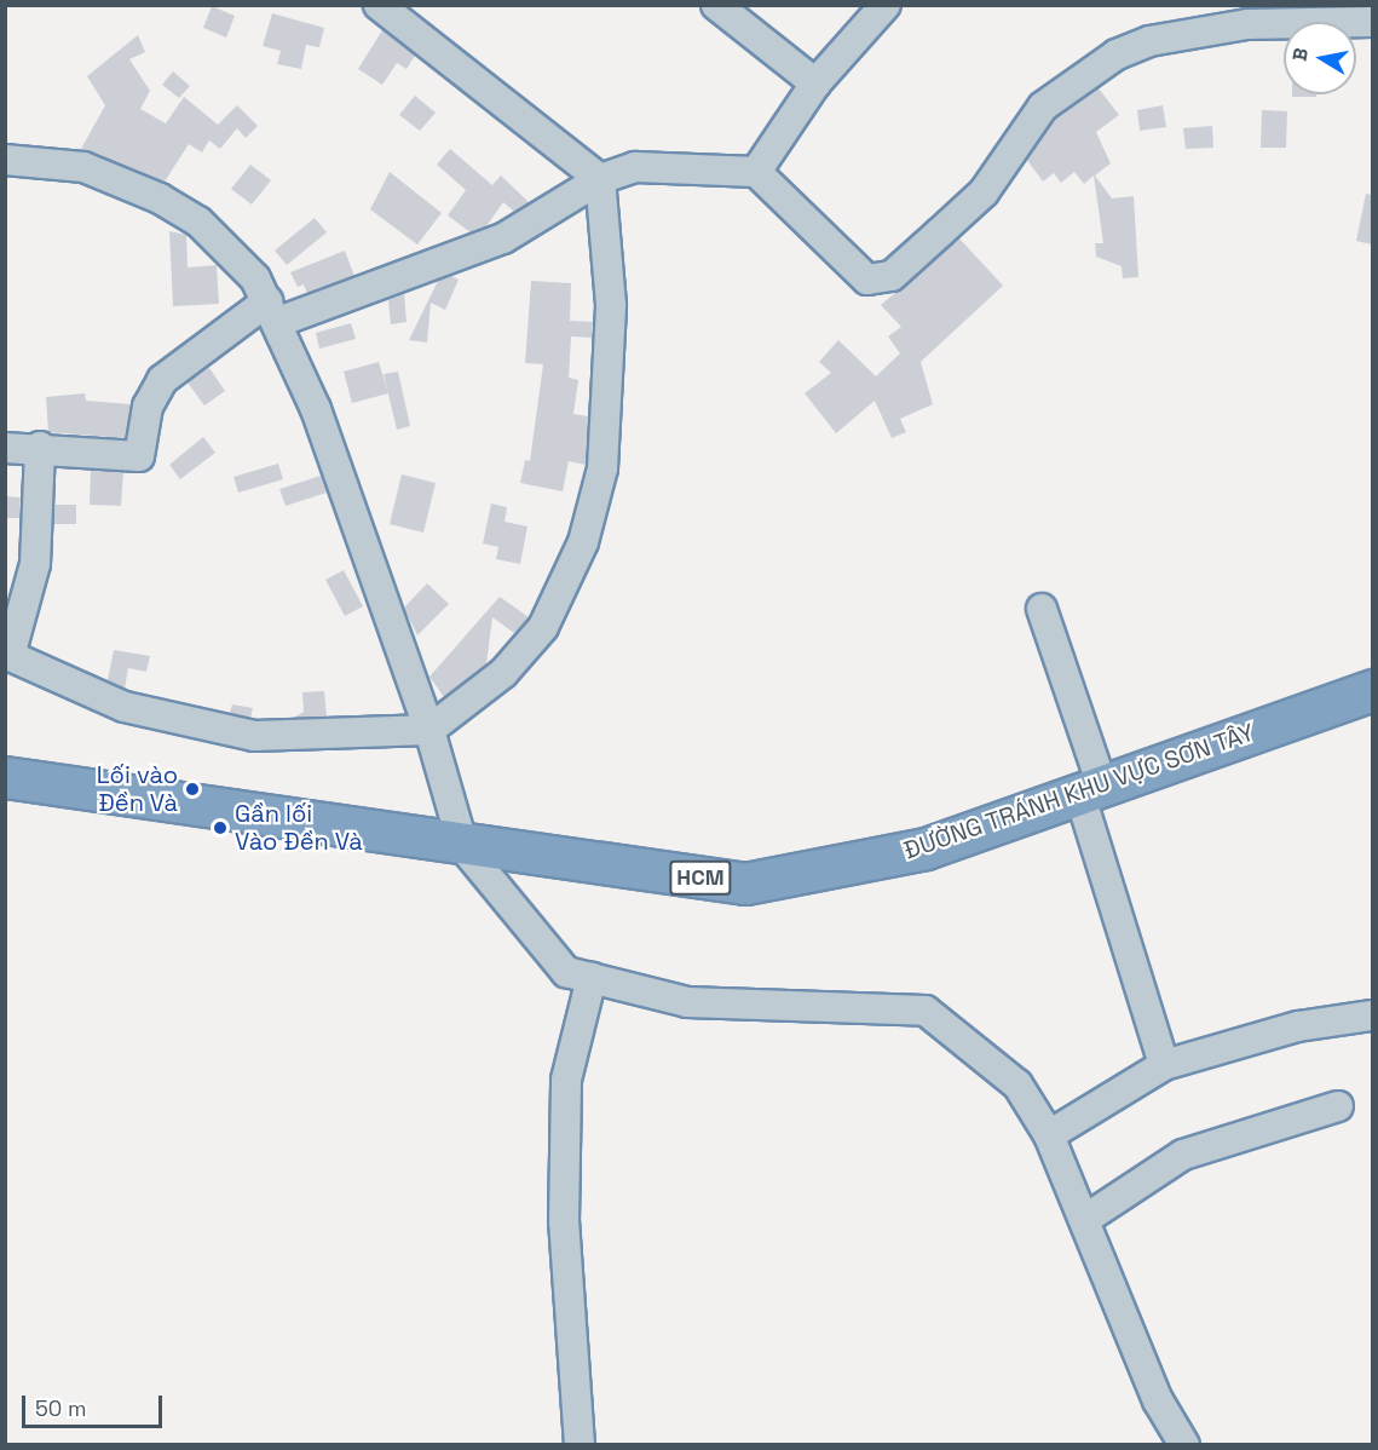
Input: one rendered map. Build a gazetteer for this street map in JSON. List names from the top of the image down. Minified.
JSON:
{"streets":{"highway":["ĐƯỜNG TRÁNH KHU VỰC SƠN TÂY","HCM"]},"places":["Lối vào Đền Và","Gần lối Vào Đền Và"],"scale_bar":"50 m","north":"left"}
